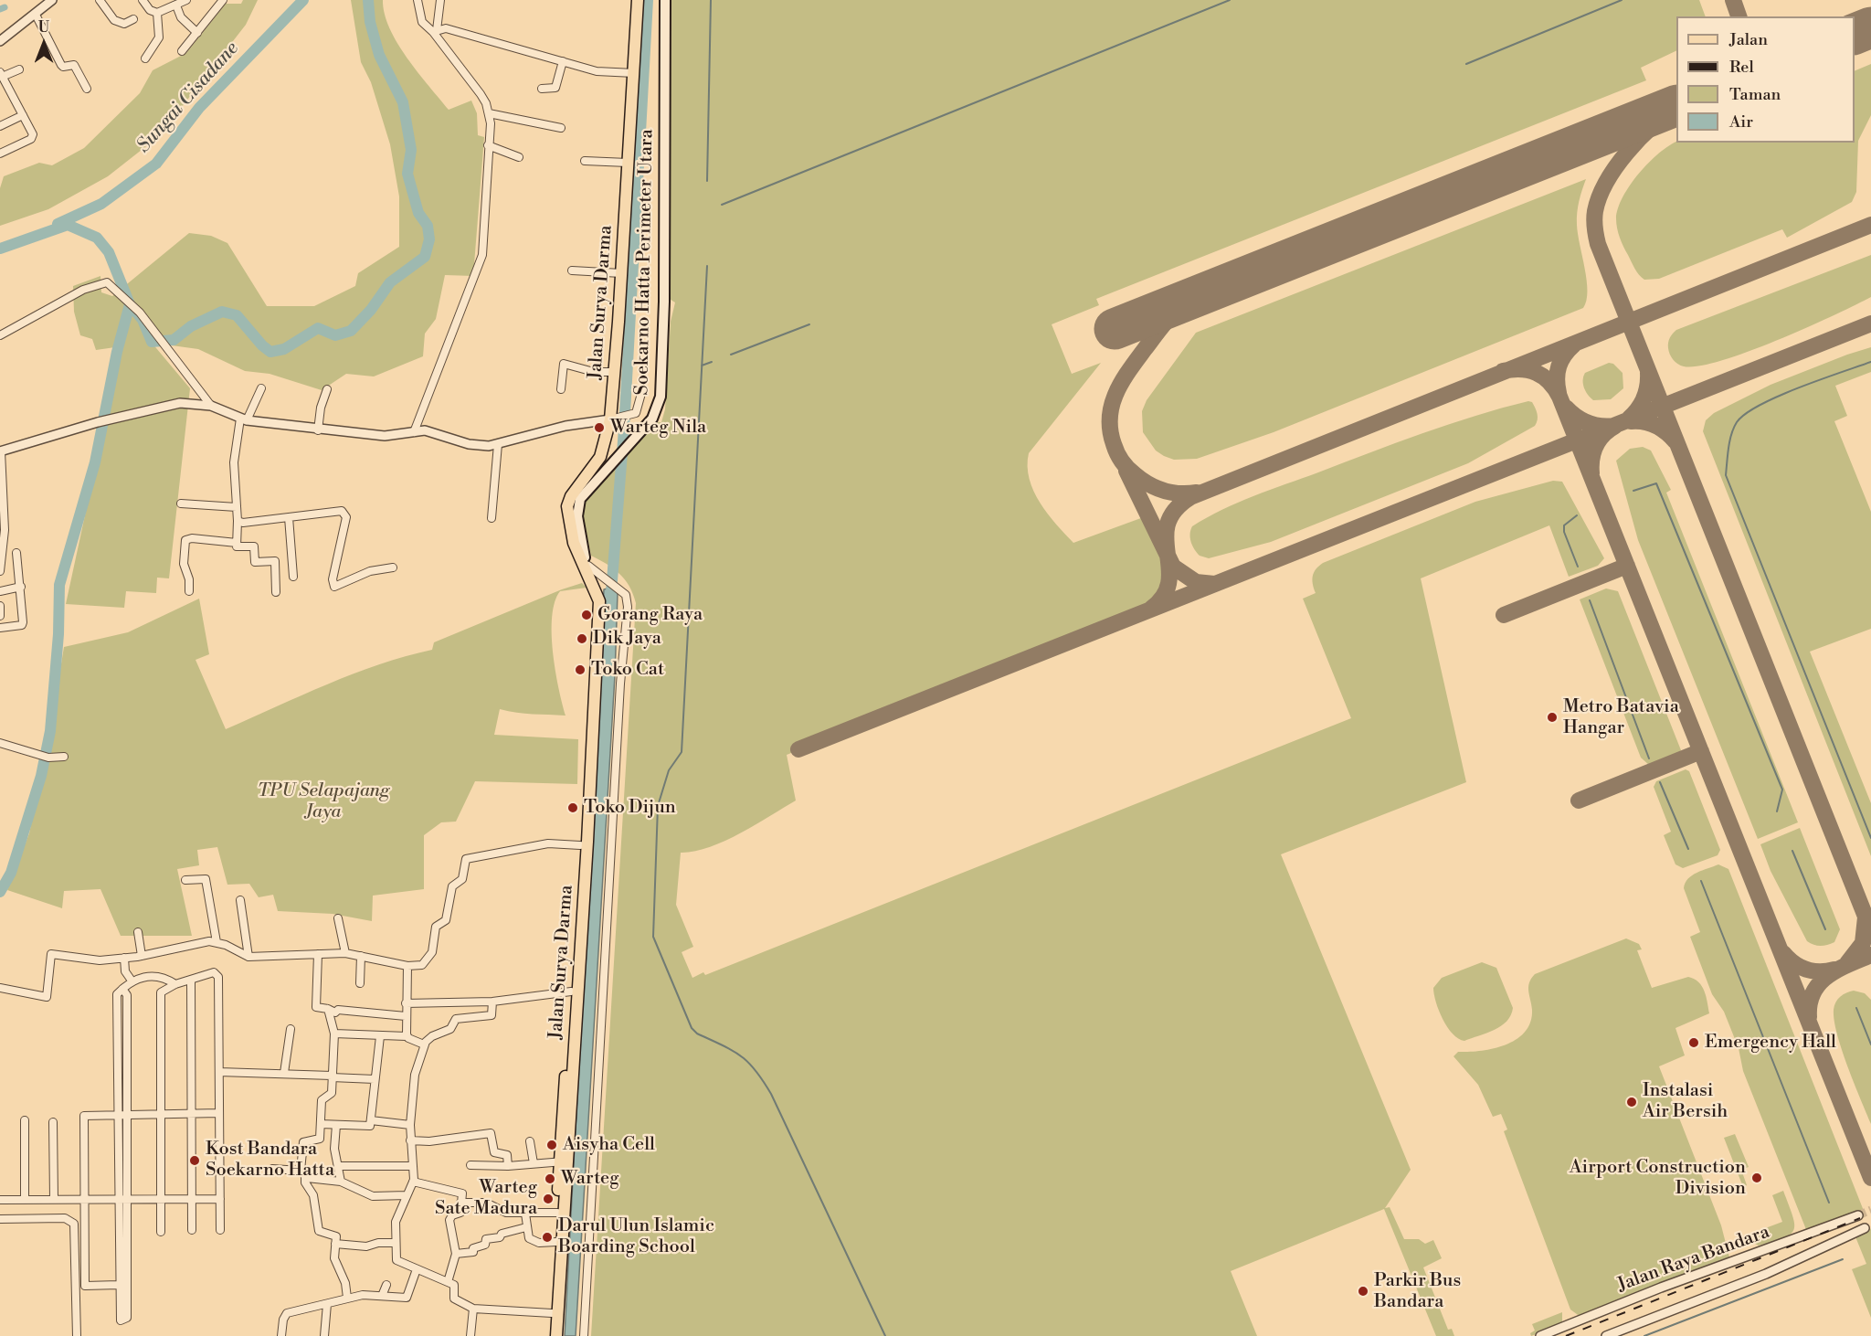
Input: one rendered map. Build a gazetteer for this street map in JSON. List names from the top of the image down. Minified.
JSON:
{"streets":{"main road":["Soekarno Hatta Perimeter Utara","Jalan Surya Darma"],"street":["Jalan Raya Bandara"]},"crossings":[["Soekarno Hatta Perimeter Utara","Jalan Surya Darma"]],"water":["Sungai Cisadane"],"parks":["TPU Selapajang Jaya"],"places":["Warteg Nila","Gorang Raya","Dik Jaya","Toko Cat","Metro Batavia Hangar","Toko Dijun","Emergency Hall","Instalasi Air Bersih","Aisyha Cell","Kost Bandara Soekarno Hatta","Airport Construction Division","Warteg","Warteg Sate Madura","Darul Ulun Islamic Boarding School","Parkir Bus Bandara"],"legend":["Jalan","Rel","Taman","Air"],"north":"top"}
